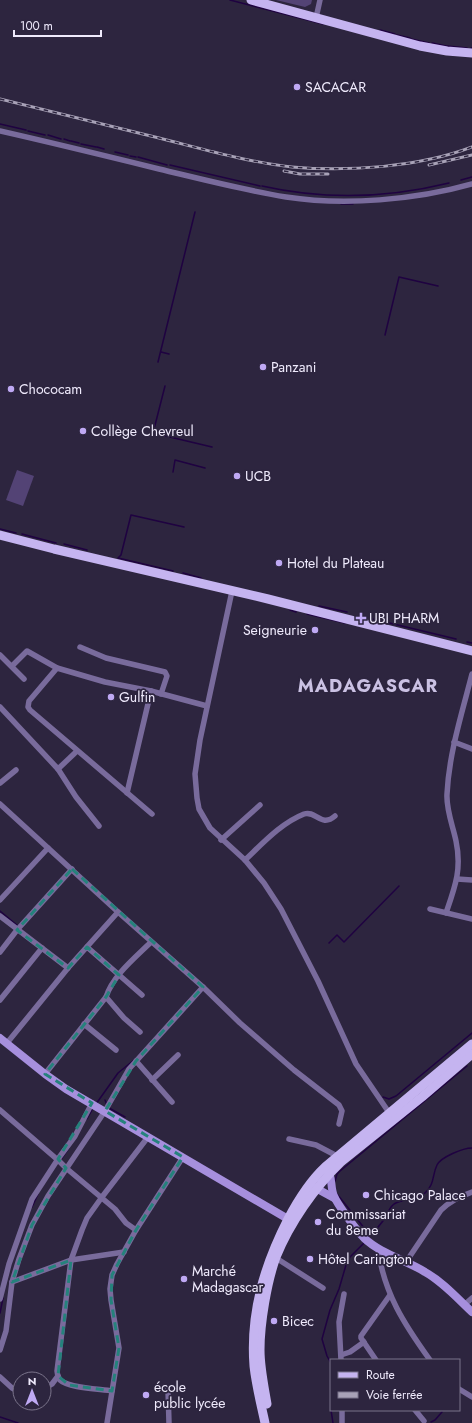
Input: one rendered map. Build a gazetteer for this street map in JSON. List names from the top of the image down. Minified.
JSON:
{"districts":["MADAGASCAR"],"places":{"other":["SACACAR","Panzani","Chococam","Collège Chevreul","UCB","Hotel du Plateau","Seigneurie","Gulfin","Chicago Palace","Commissariat du 8eme","Hôtel Carington","Marché Madagascar","Bicec","école public lycée"],"health":["UBI PHARM"]},"legend":["Route","Voie ferrée"],"scale_bar":"100 m","north":"top"}
